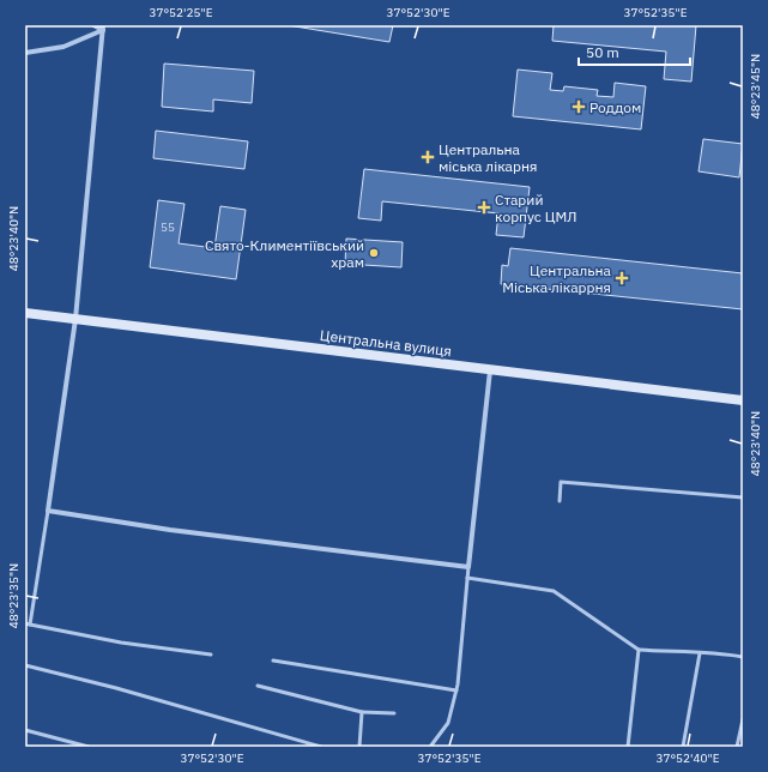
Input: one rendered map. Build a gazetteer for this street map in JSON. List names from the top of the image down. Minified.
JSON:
{"streets":{"main road":["Центральна вулиця"]},"places":{"health":["Роддом","Центральна міська лікарня","Старий корпус ЦМЛ","Центральна Міська лікаррня"],"other":["Свято-Климентіївський храм"]},"house_numbers":["55"],"scale_bar":"50 m","coordinates":["37°52'25\"E","37°52'30\"E","37°52'35\"E","48°23'45\"N","48°23'40\"N","48°23'35\"N","37°52'40\"E"]}
